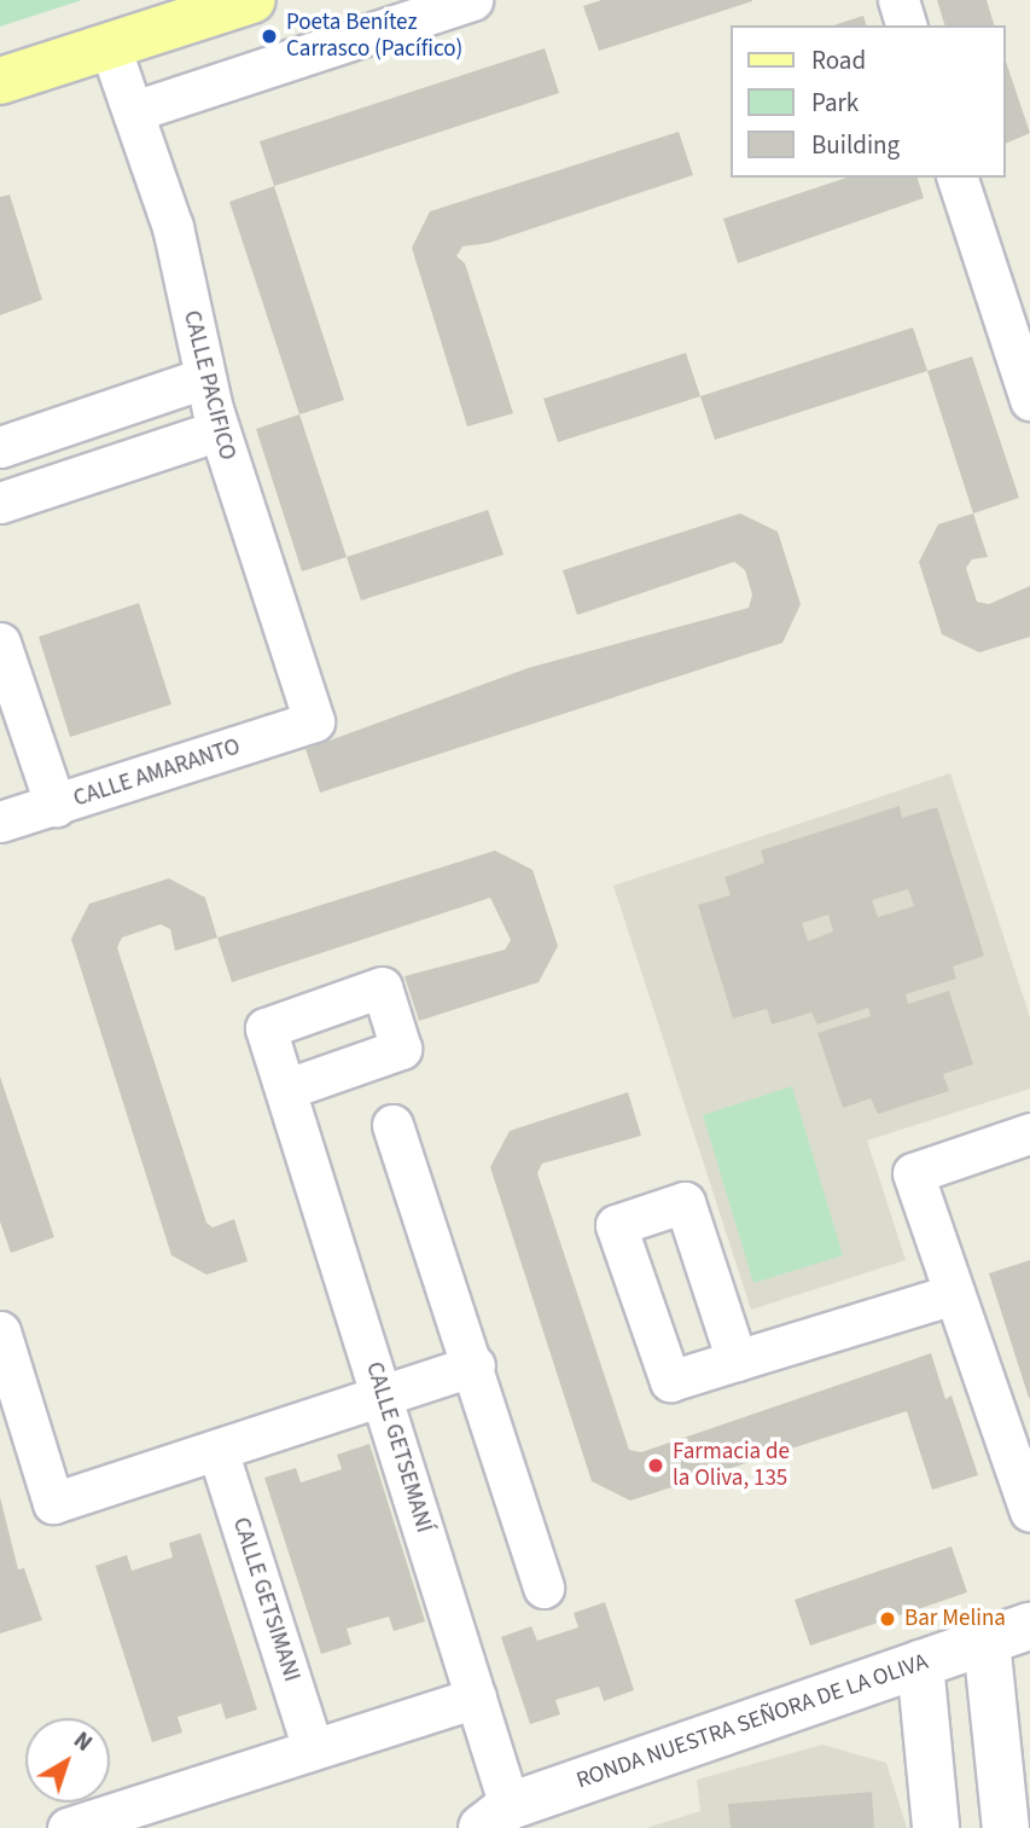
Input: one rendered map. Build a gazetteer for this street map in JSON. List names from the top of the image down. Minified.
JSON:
{"streets":{"street":["CALLE PACIFICO","CALLE AMARANTO","CALLE GETSEMANÍ","CALLE GETSIMANI","RONDA NUESTRA SEÑORA DE LA OLIVA"]},"crossings":[["CALLE PACIFICO","CALLE AMARANTO"],["CALLE GETSEMANÍ","RONDA NUESTRA SEÑORA DE LA OLIVA"]],"places":["Poeta Benítez Carrasco (Pacífico)","Farmacia de la Oliva, 135","Bar Melina"],"legend":["Road","Park","Building"],"north":"top right"}
